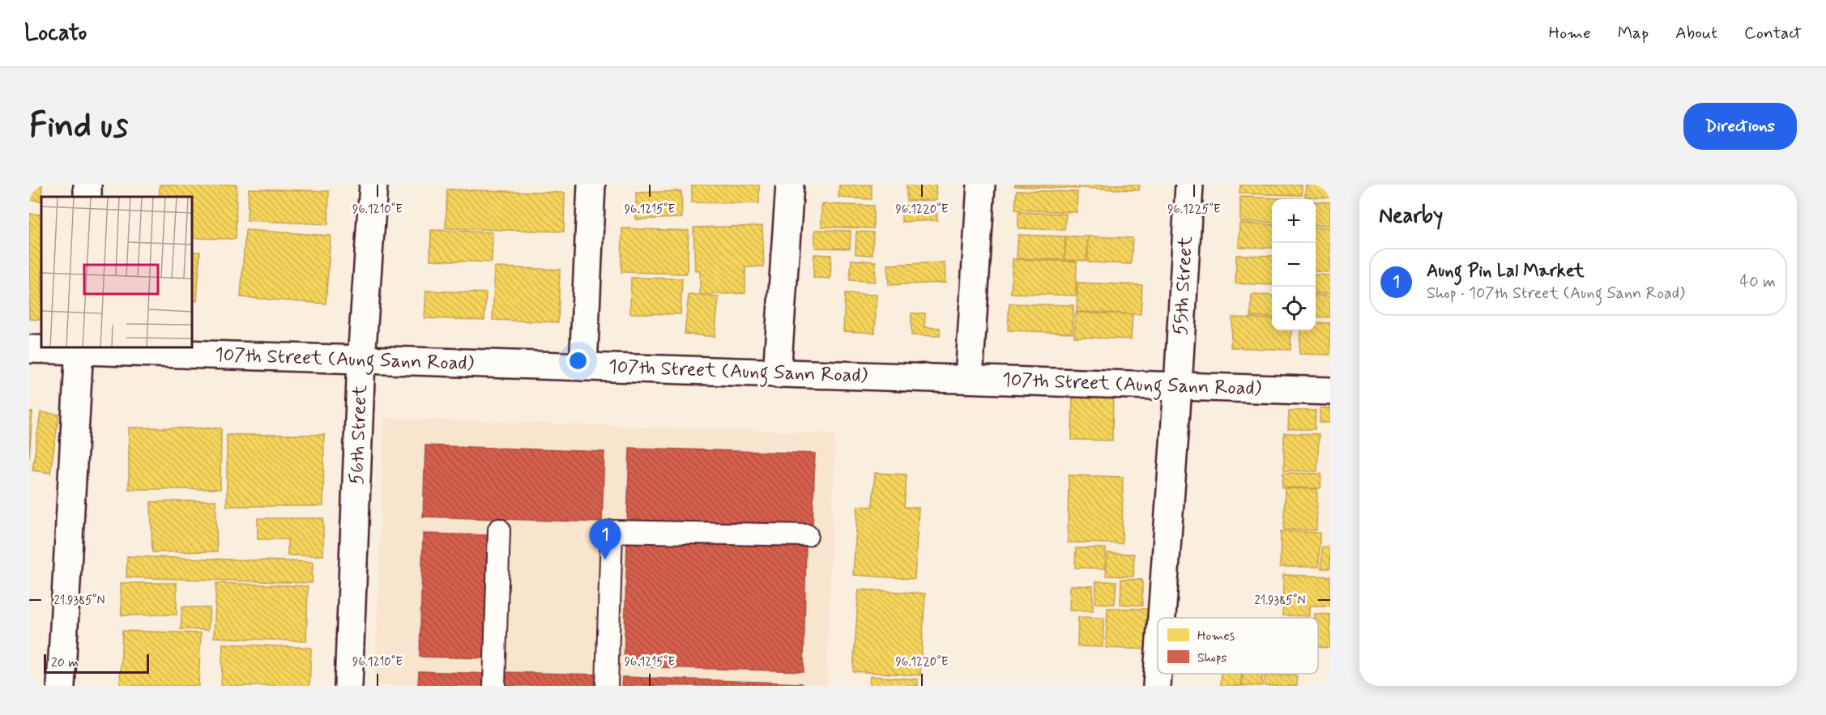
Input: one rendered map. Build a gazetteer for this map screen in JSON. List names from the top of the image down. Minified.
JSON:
{"streets":{"street":["55th Street","107th Street (Aung Sann Road)","56th Street"]},"crossings":[["55th Street","107th Street (Aung Sann Road)"],["107th Street (Aung Sann Road)","56th Street"]],"legend":["Homes","Shops"],"scale_bar":"20 m","page":{"header":"Locato","nav":["Home","Map","About","Contact"],"buttons":"Directions","title":"Find us","heading":"Nearby","map_buttons":["+","−"],"list":[{"mark":"1","name":"Aung Pin Lal Market","note":"Shop · 107th Street (Aung Sann Road)","value":"40 m"}],"pins":"1","scale":"20 m"},"coordinates":["96.1210°E","96.1215°E","96.1220°E","96.1225°E","21.9385°N"]}
